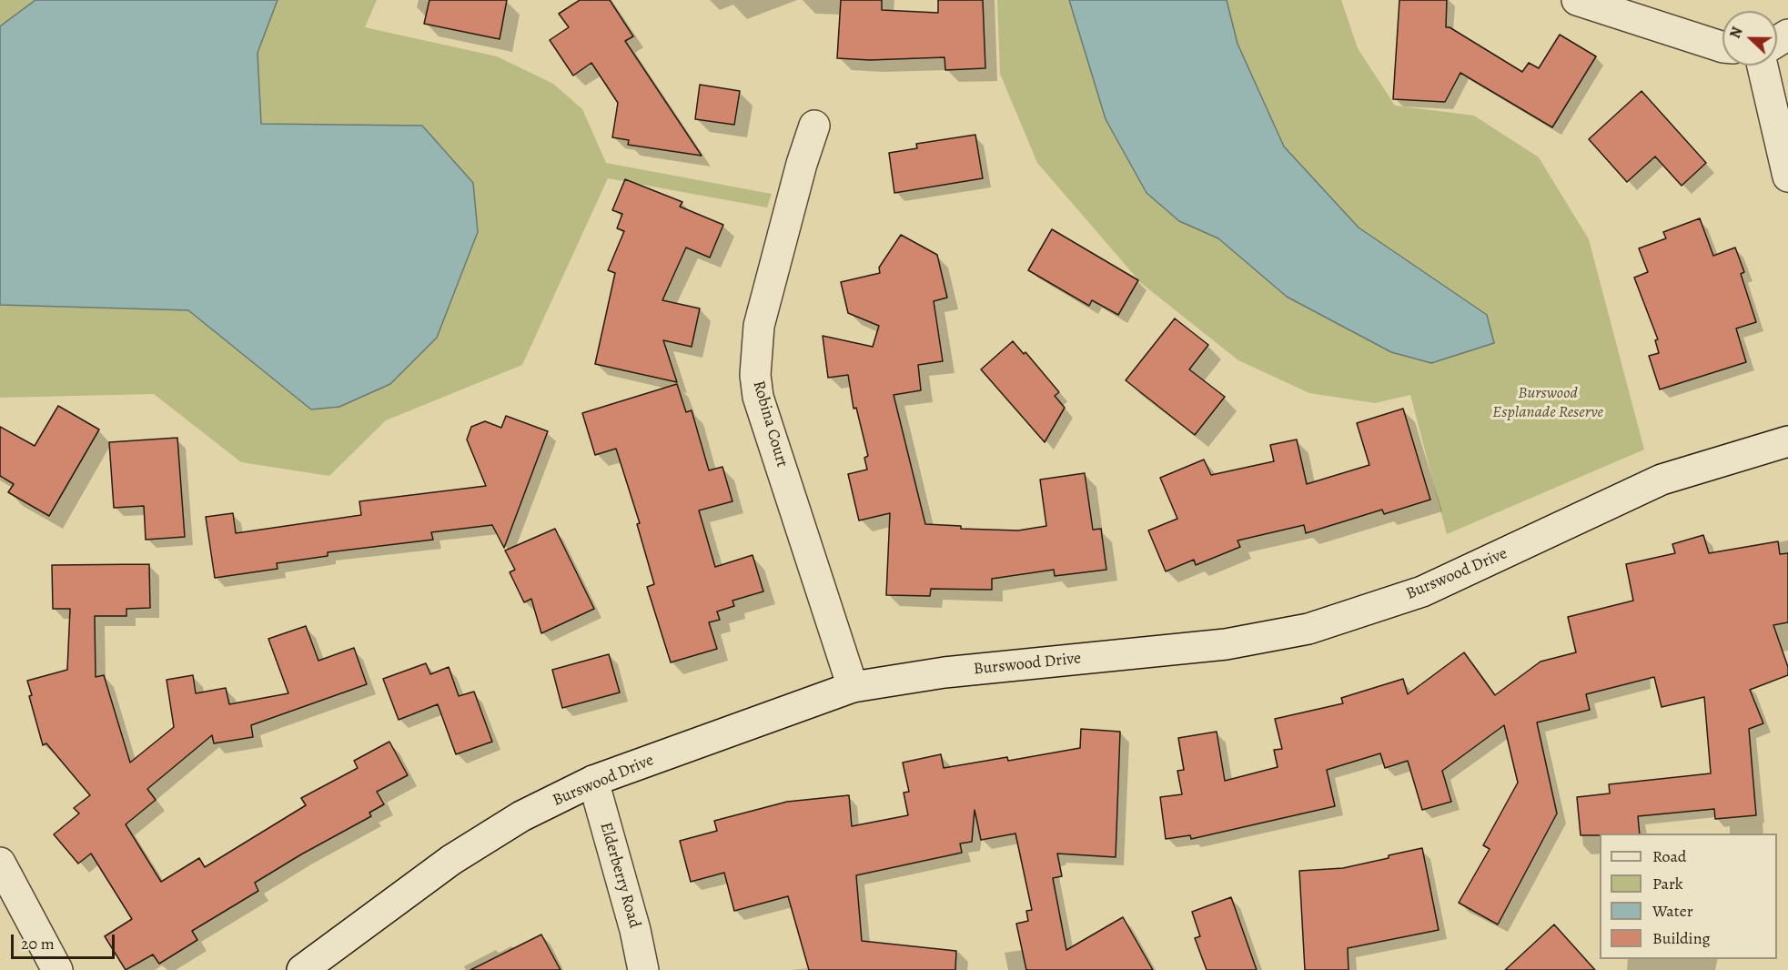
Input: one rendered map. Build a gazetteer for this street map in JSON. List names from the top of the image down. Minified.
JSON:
{"streets":{"street":["Robina Court","Burswood Drive","Elderberry Road"]},"crossings":[["Robina Court","Burswood Drive"],["Burswood Drive","Elderberry Road"]],"parks":["Burswood Esplanade Reserve"],"legend":["Road","Park","Water","Building"],"scale_bar":"20 m","north":"left"}
